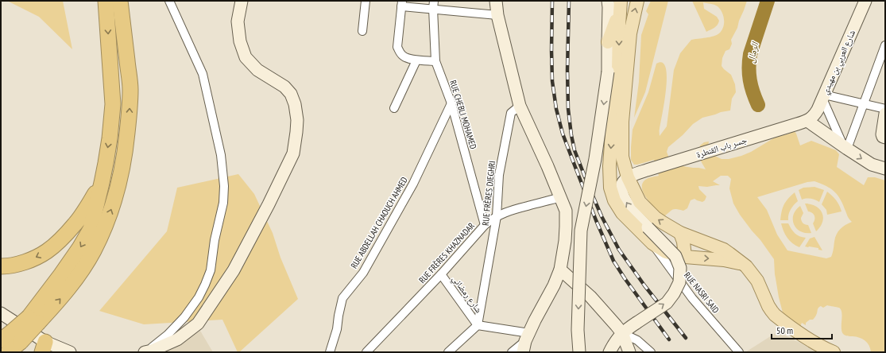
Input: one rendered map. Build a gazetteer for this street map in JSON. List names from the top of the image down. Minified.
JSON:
{"streets":{"main road":["شارع العربي بن مهيدي","جسر باب القنطرة"],"street":["RUE CHEBLI MOHAMED","RUE FRÈRES DJEGHRI","RUE ABDELLAH CHAOUCH AHMED","RUE FRÈRES KHAZNADAR","RUE NASRI SAID","شارع رمضاني"]},"crossings":[["شارع العربي بن مهيدي","جسر باب القنطرة"],["RUE CHEBLI MOHAMED","RUE ABDELLAH CHAOUCH AHMED"],["RUE CHEBLI MOHAMED","RUE FRÈRES KHAZNADAR"],["RUE FRÈRES DJEGHRI","RUE FRÈRES KHAZNADAR"],["RUE FRÈRES DJEGHRI","شارع رمضاني"],["RUE FRÈRES KHAZNADAR","شارع رمضاني"]],"water":["الرمال"],"scale_bar":"50 m"}
